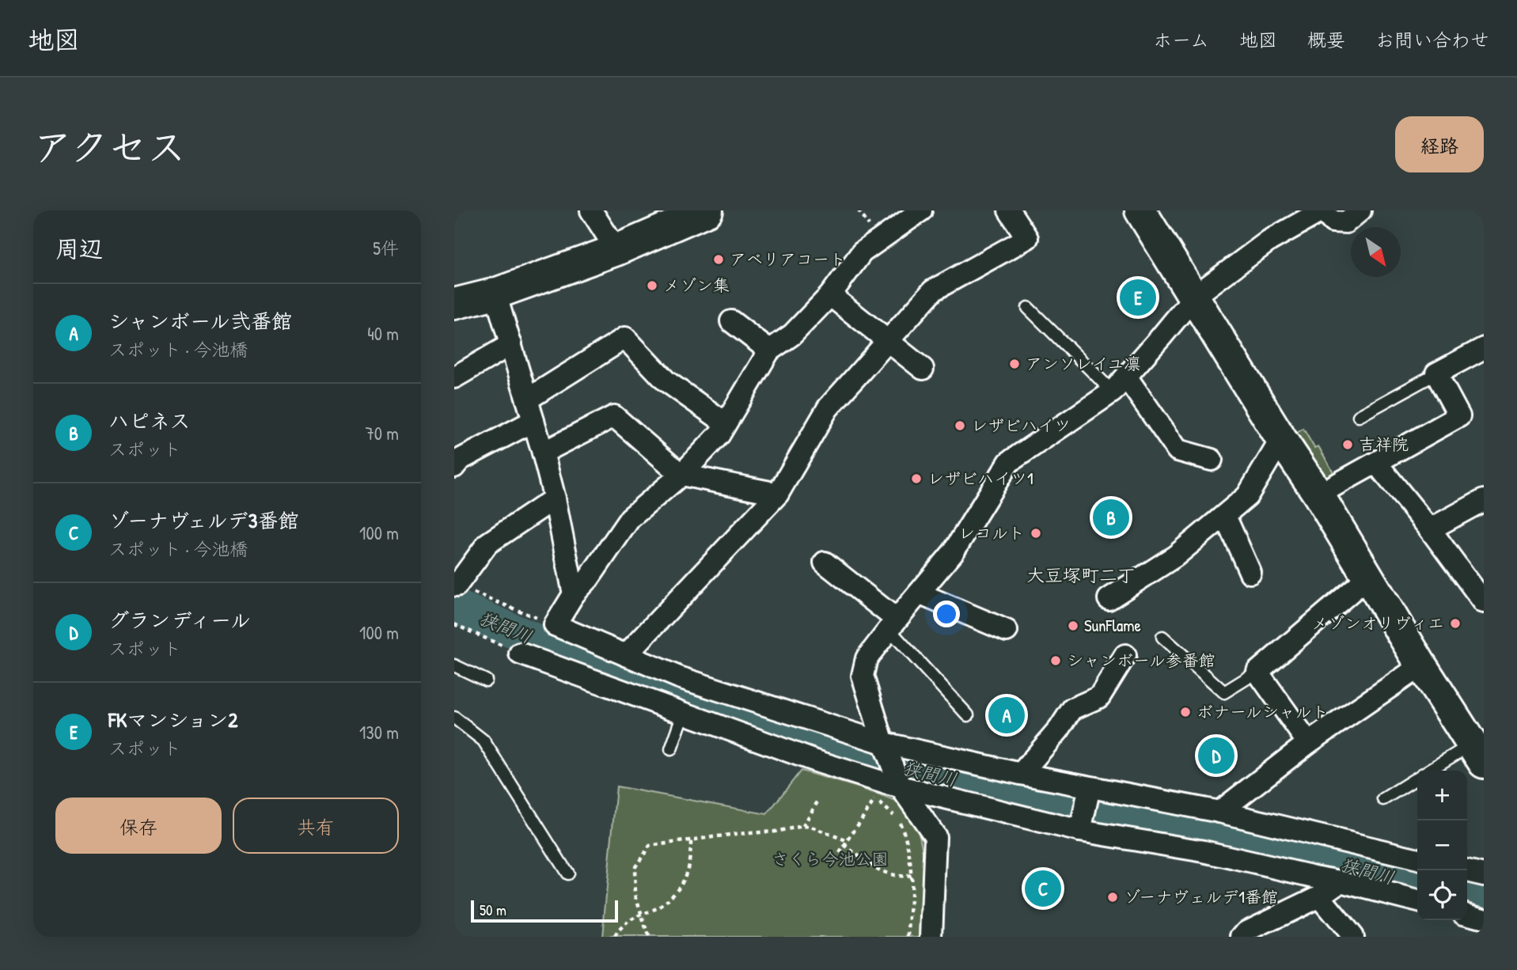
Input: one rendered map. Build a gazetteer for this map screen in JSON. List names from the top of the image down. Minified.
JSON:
{"districts":["大豆塚町二丁"],"water":["狭間川"],"parks":["さくら今池公園"],"places":["アベリアコート","メゾン集","アンソレイユ凛","レザビハイツ","吉祥院","レザビハイツ1","レコルト","メゾンオリヴィエ","SunFlame","シャンボール参番館","ボナールシャルト","ゾーナヴェルデ1番館"],"scale_bar":"50 m","north":"bottom right","page":{"header":"地図","nav":["ホーム","地図","概要","お問い合わせ"],"title":"アクセス","buttons":["経路",["保存","共有"]],"heading":["周辺","5件"],"pins":["E","B","A","D","C"],"list":[{"mark":"A","name":"シャンボール弐番館","note":"スポット · 今池橋","value":"40 m"},{"mark":"B","name":"ハピネス","note":"スポット","value":"70 m"},{"mark":"C","name":"ゾーナヴェルデ3番館","note":"スポット · 今池橋","value":"100 m"},{"mark":"D","name":"グランディール","note":"スポット","value":"100 m"},{"mark":"E","name":"FKマンション2","note":"スポット","value":"130 m"}],"map_buttons":["+","−"],"scale":"50 m"}}
